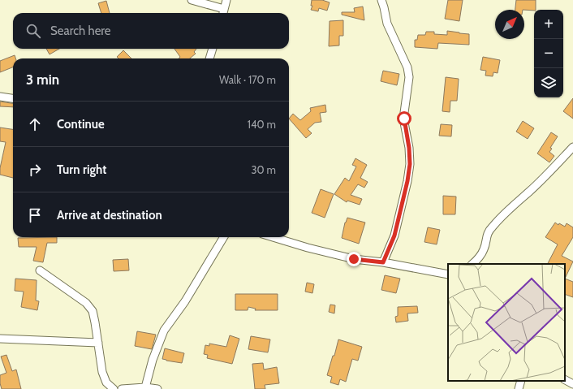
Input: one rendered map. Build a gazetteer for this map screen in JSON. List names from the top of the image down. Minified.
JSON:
{"north":"top right","page":{"map_buttons":["+","−"],"search":"Search here","heading":["3 min","Walk · 170 m"],"list":[["Continue","140 m"],["Turn right","30 m"],"Arrive at destination"]}}
